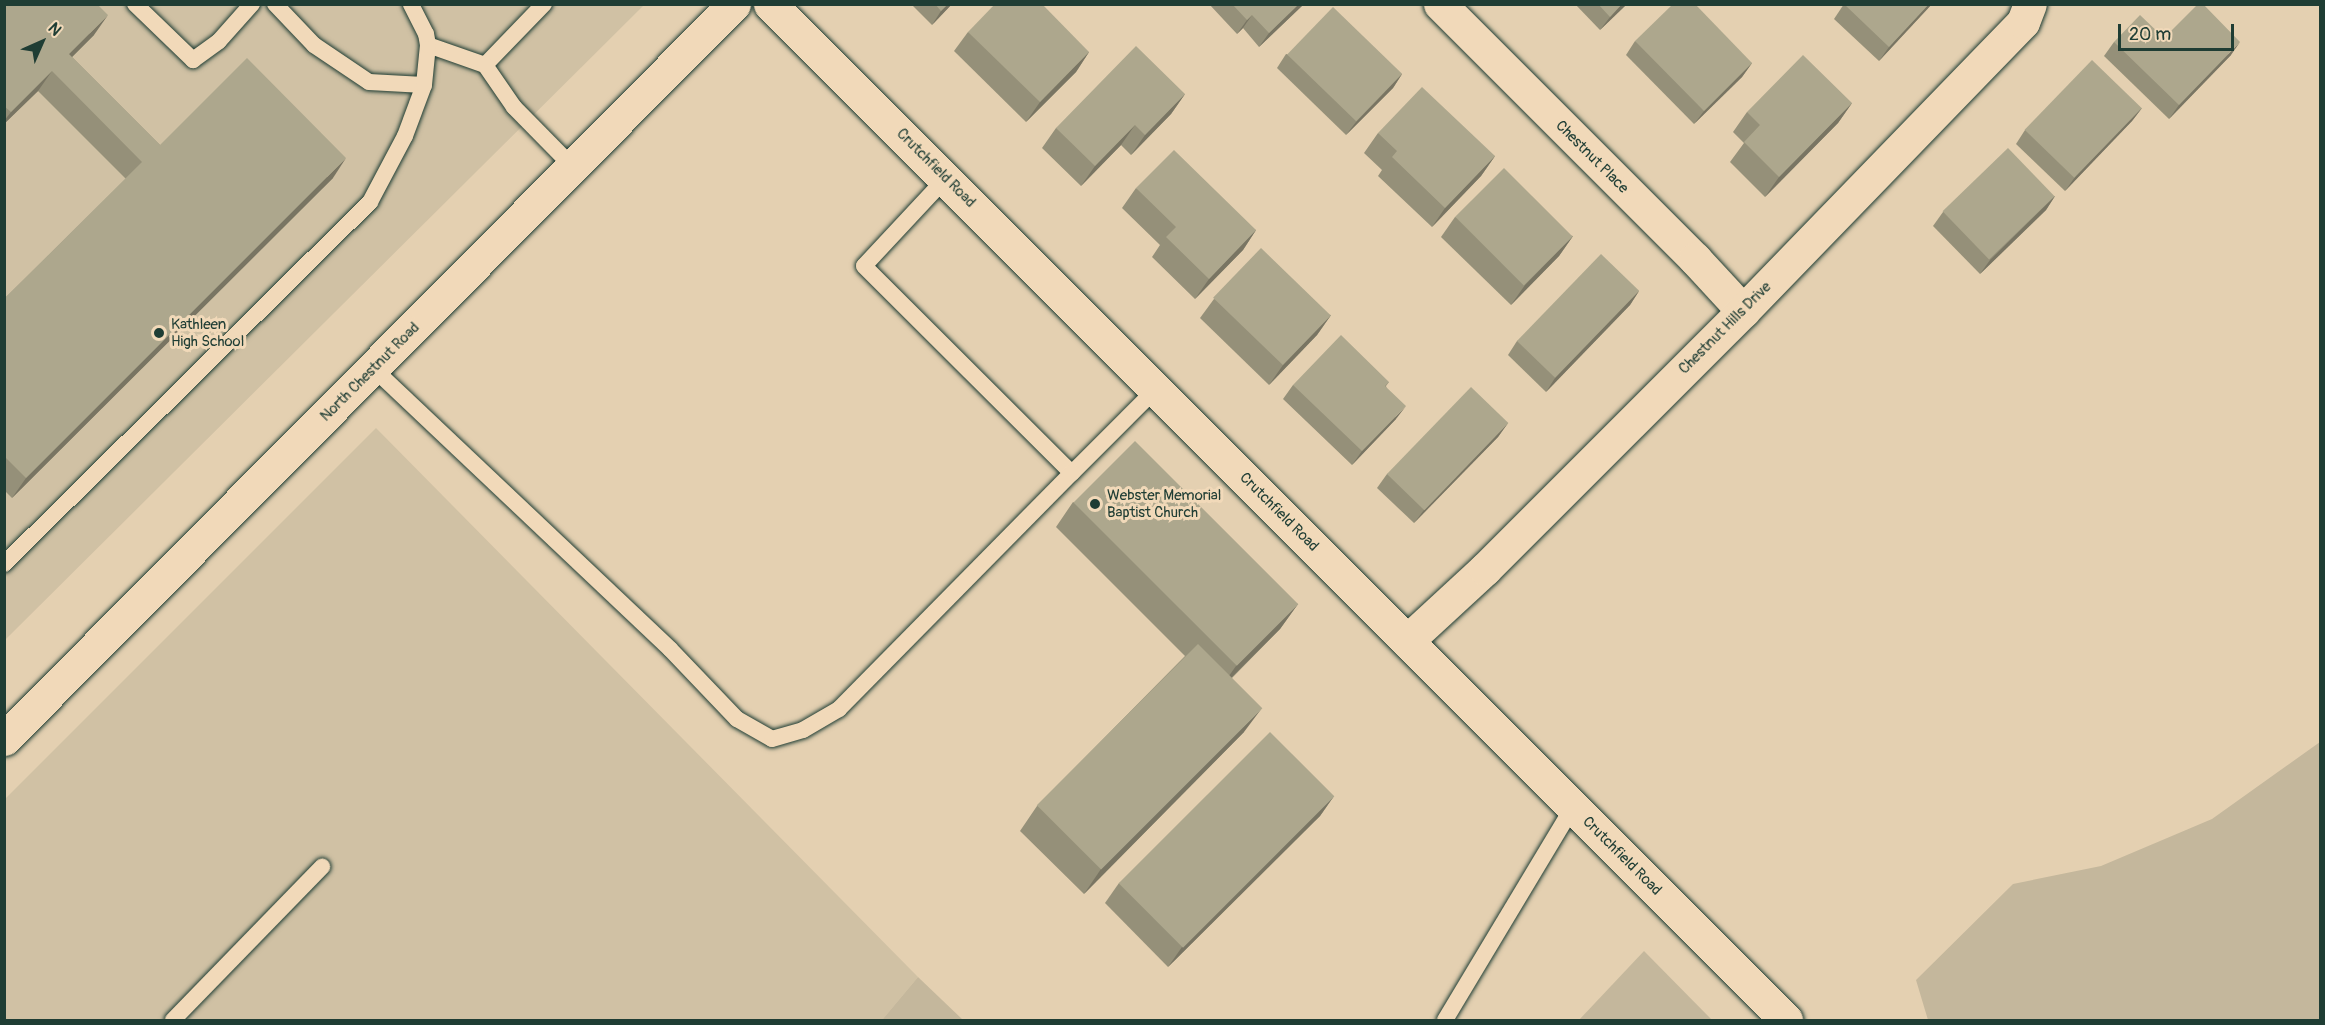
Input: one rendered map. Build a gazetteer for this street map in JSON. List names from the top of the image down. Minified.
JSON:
{"streets":{"street":["Chestnut Place","Crutchfield Road","Chestnut Hills Drive","North Chestnut Road"]},"crossings":[["Chestnut Place","Chestnut Hills Drive"],["Crutchfield Road","Chestnut Hills Drive"]],"places":["Kathleen High School","Webster Memorial Baptist Church"],"scale_bar":"20 m","north":"top right"}
